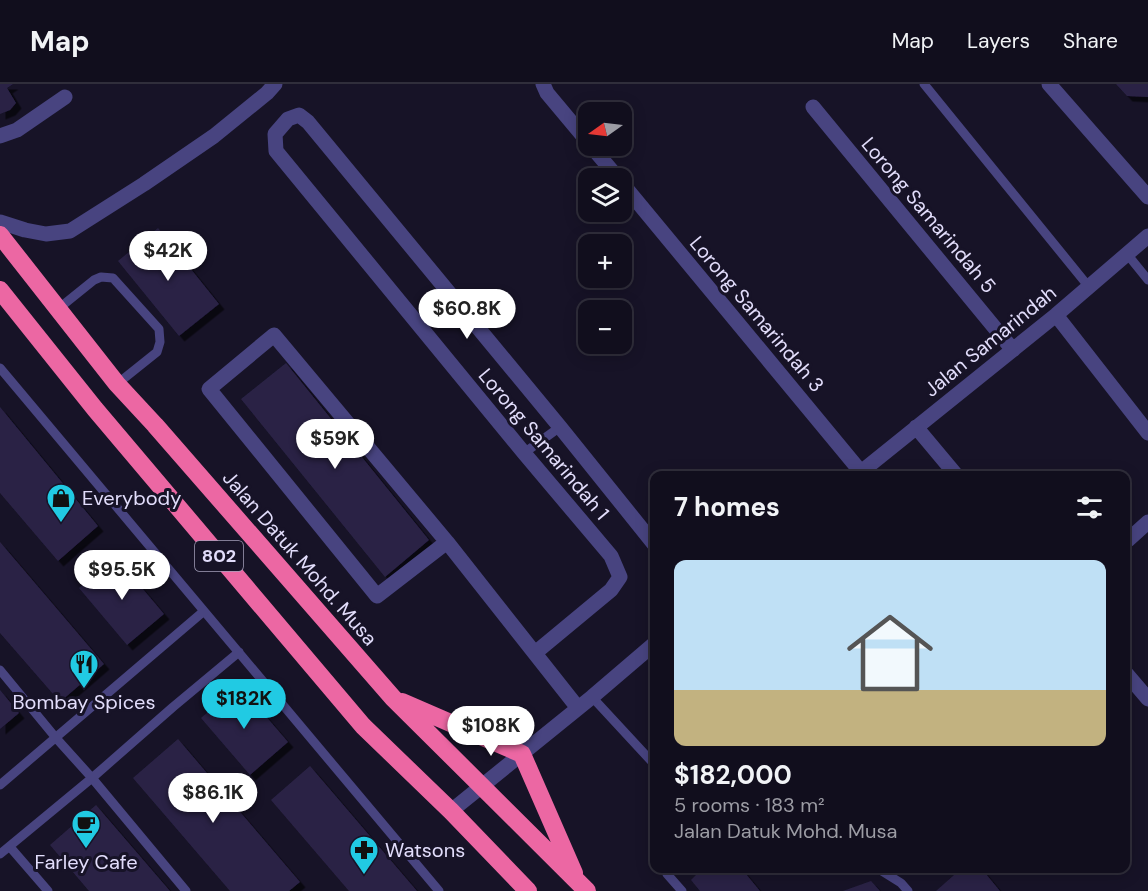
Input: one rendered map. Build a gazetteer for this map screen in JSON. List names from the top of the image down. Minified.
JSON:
{"streets":{"highway":["802","Jalan Datuk Mohd. Musa"],"street":["Lorong Samarindah 5","Lorong Samarindah 3","Jalan Samarindah","Lorong Samarindah 1"]},"crossings":[["Lorong Samarindah 5","Jalan Samarindah"]],"places":{"shop":["Everybody"],"restaurant":["Bombay Spices"],"cafe":["Farley Cafe"],"pharmacy":["Watsons"]},"north":"left","page":{"header":"Map","nav":["Map","Layers","Share"],"map_buttons":["+","−"],"price":["$42K","$60.8K","$59K","$95.5K","$182K","$108K","$86.1K"],"heading":"7 homes","list":[{"name":"$182,000","note":"5 rooms · 183 m² · Jalan Datuk Mohd. Musa"}]}}
